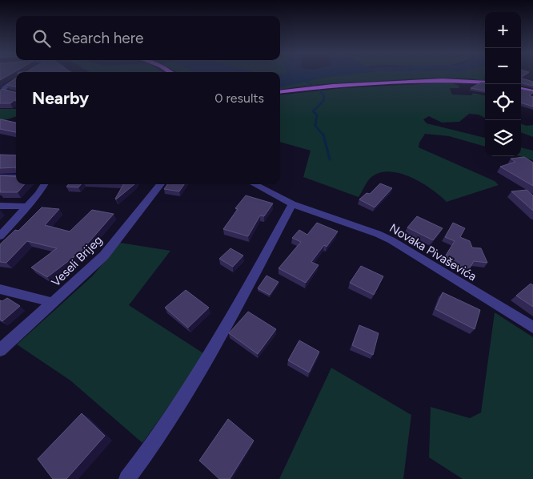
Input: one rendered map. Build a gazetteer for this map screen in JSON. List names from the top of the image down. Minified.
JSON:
{"streets":{"street":["Novaka Pivaševića","Veseli Brijeg"]},"page":{"map_buttons":["+","−"],"search":"Search here","heading":["Nearby","0 results"]}}
